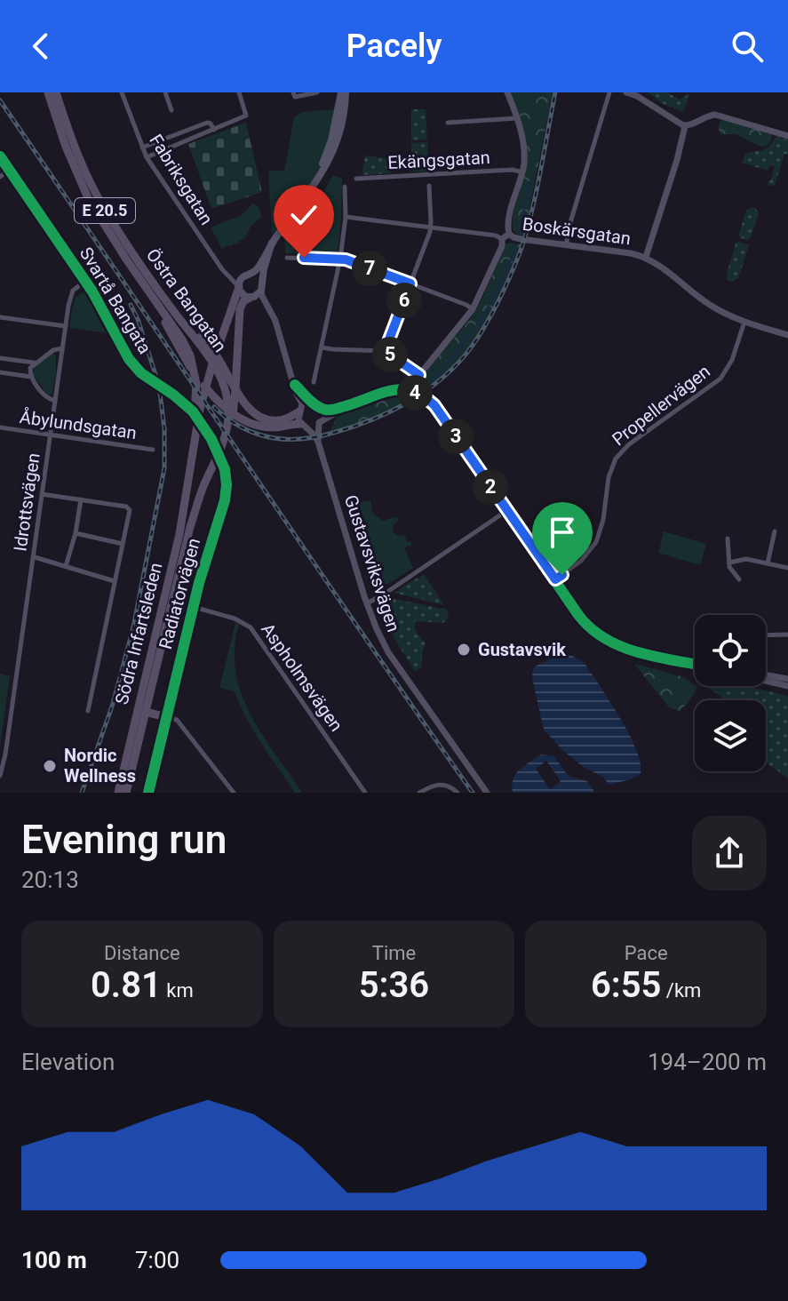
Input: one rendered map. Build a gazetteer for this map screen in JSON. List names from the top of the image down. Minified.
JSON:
{"streets":{"main road":["E 20.5","Östra Bangatan","Södra Infartsleden"],"street":["Ekängsgatan","Fabriksgatan","Boskärsgatan","Svartå Bangata","Propellervägen","Åbylundsgatan","Idrottsvägen","Gustavsviksvägen","Radiatorvägen","Aspholmsvägen"]},"crossings":[["E 20.5","Östra Bangatan"],["E 20.5","Gustavsviksvägen"],["Boskärsgatan","Propellervägen"],["Svartå Bangata","Idrottsvägen"],["Svartå Bangata","Radiatorvägen"],["Östra Bangatan","Södra Infartsleden"],["Åbylundsgatan","Idrottsvägen"],["Radiatorvägen","Aspholmsvägen"]],"places":["Gustavsvik","Nordic Wellness"],"page":{"header":"Pacely","pins":["7","6","5","4","3","2"],"heading":["Evening run","20:13"],"stats":[["Distance","0.81 km"],["Time","5:36"],["Pace","6:55 /km"]],"chart":["Elevation","194–200 m"],"list":[{"name":"100 m","note":"7:00"}]}}
